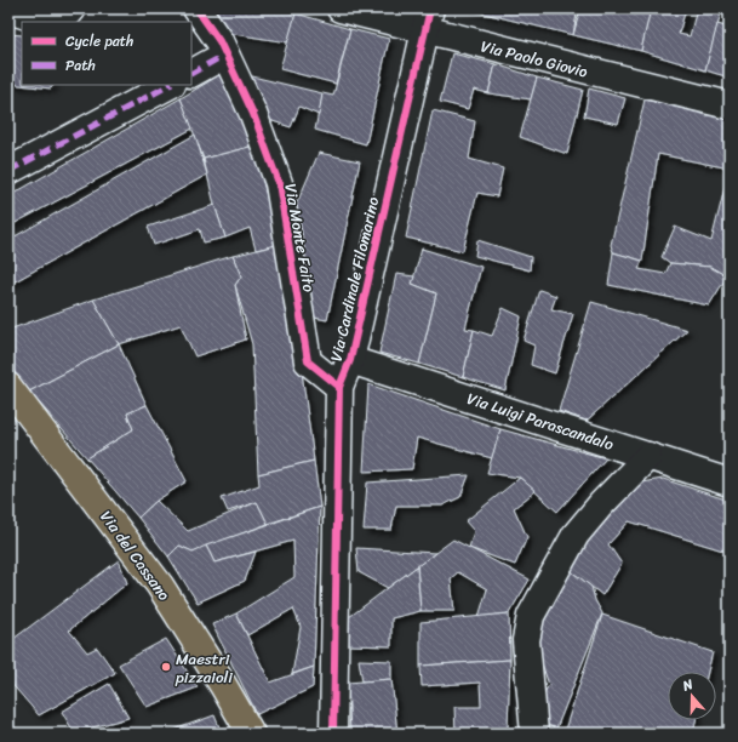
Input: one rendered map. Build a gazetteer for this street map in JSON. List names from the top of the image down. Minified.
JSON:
{"streets":{"main road":["Via del Cassano"],"street":["Via Paolo Giovio","Via Monte Faito","Via Cardinale Filomarino","Via Luigi Parascandalo"]},"crossings":[["Via Paolo Giovio","Via Cardinale Filomarino"],["Via Monte Faito","Via Cardinale Filomarino"],["Via Cardinale Filomarino","Via Luigi Parascandalo"]],"places":["Maestri pizzaioli"],"legend":["Cycle path","Path"],"north":"top"}
